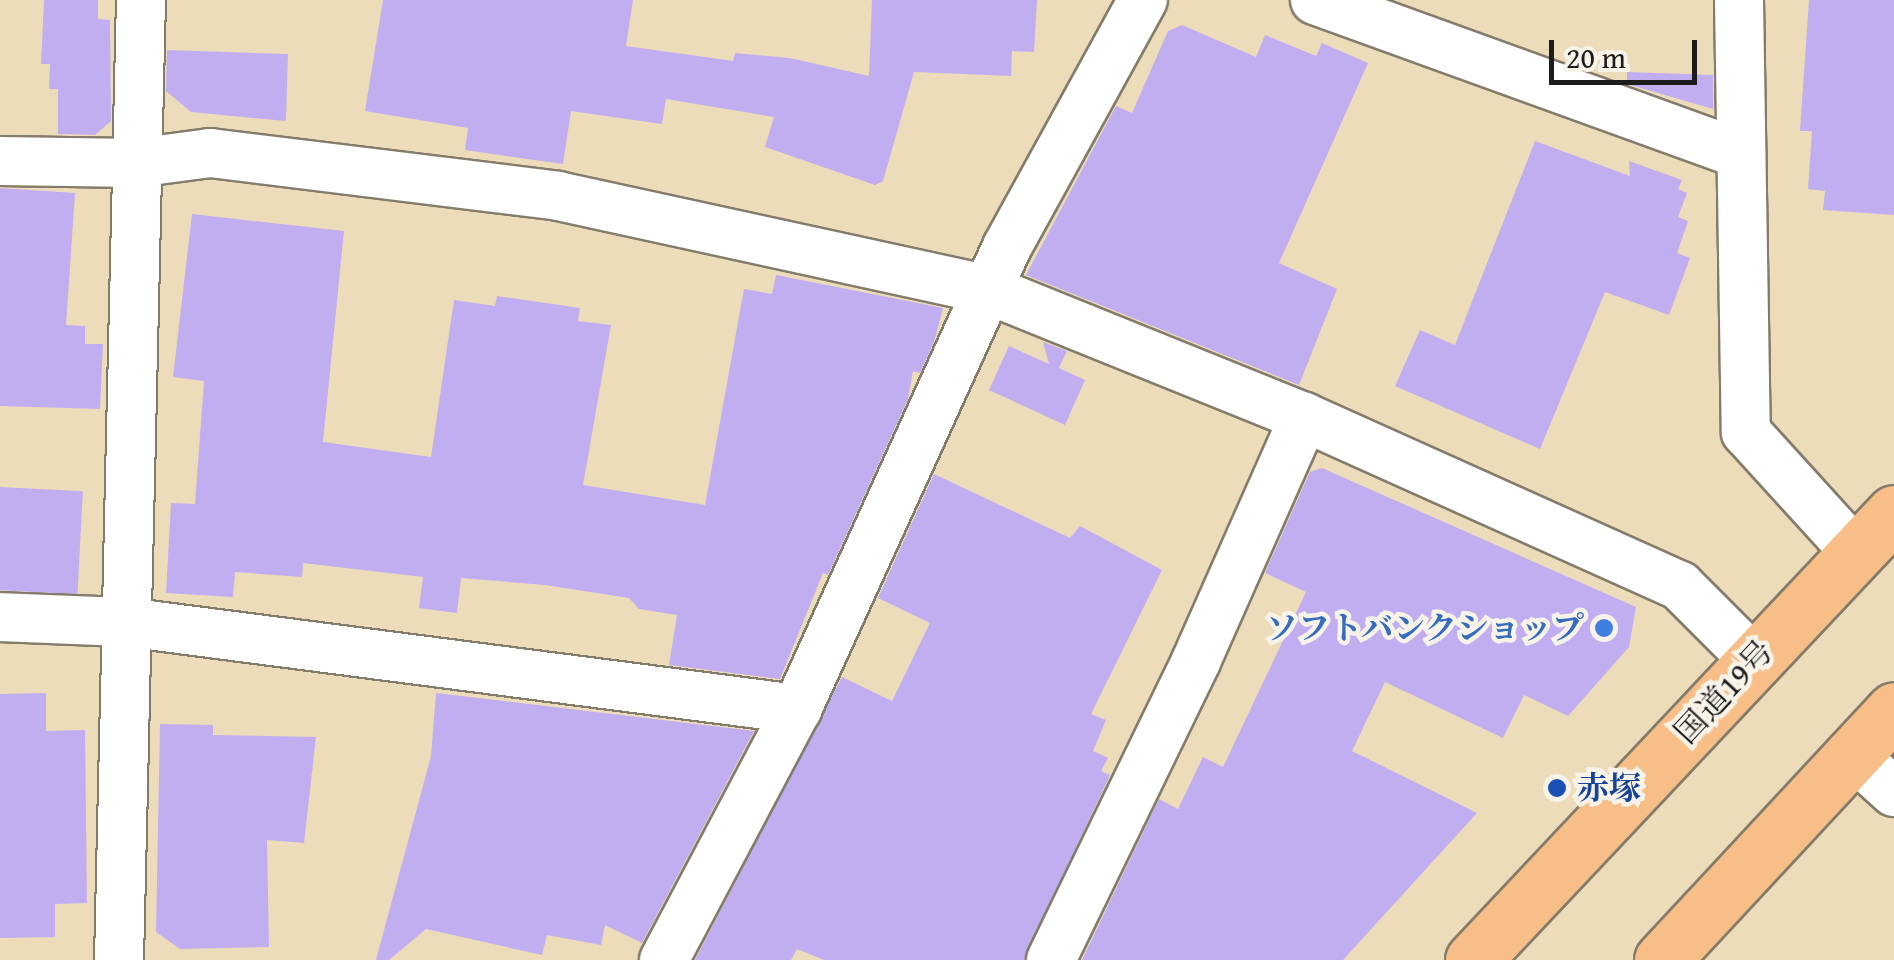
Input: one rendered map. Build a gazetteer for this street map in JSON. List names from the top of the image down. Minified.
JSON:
{"streets":{"highway":["国道19号"]},"places":["ソフトバンクショップ","赤塚"],"scale_bar":"20 m"}
